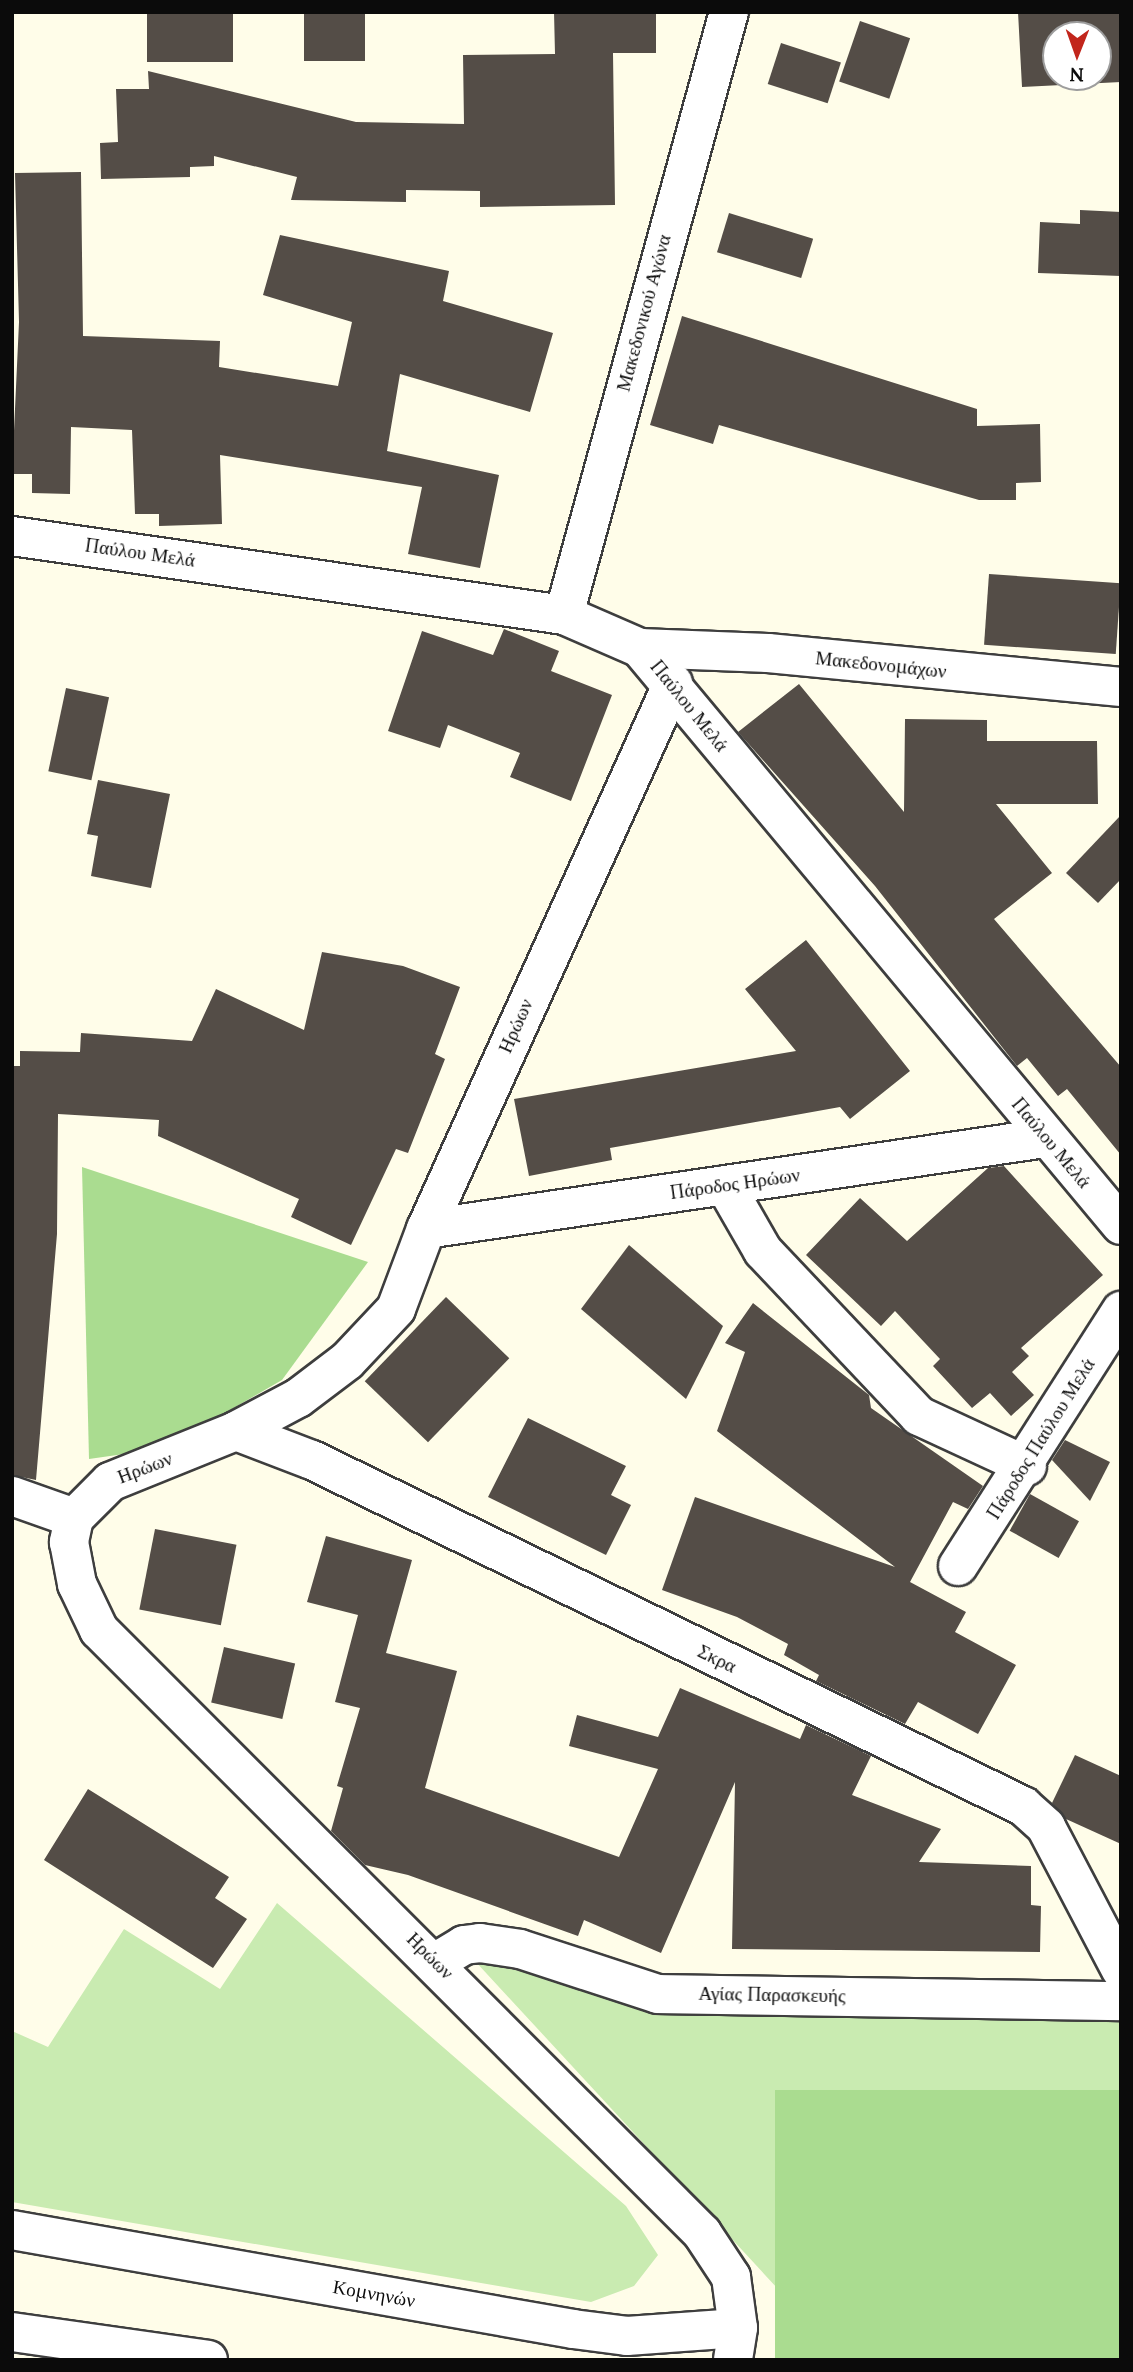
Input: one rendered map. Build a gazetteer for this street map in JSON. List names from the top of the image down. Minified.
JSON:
{"streets":{"street":["Μακεδονικού Αγώνα","Παύλου Μελά","Μακεδονομάχων","Ηρώων","Πάροδος Ηρώων","Πάροδος Παύλου Μελά","Σκρα","Αγίας Παρασκευής","Κομνηνών"]},"crossings":[["Μακεδονικού Αγώνα","Παύλου Μελά"],["Παύλου Μελά","Μακεδονομάχων"],["Παύλου Μελά","Ηρώων"],["Παύλου Μελά","Πάροδος Ηρώων"],["Ηρώων","Πάροδος Ηρώων"],["Ηρώων","Σκρα"],["Ηρώων","Αγίας Παρασκευής"],["Ηρώων","Κομνηνών"]],"north":"bottom"}
